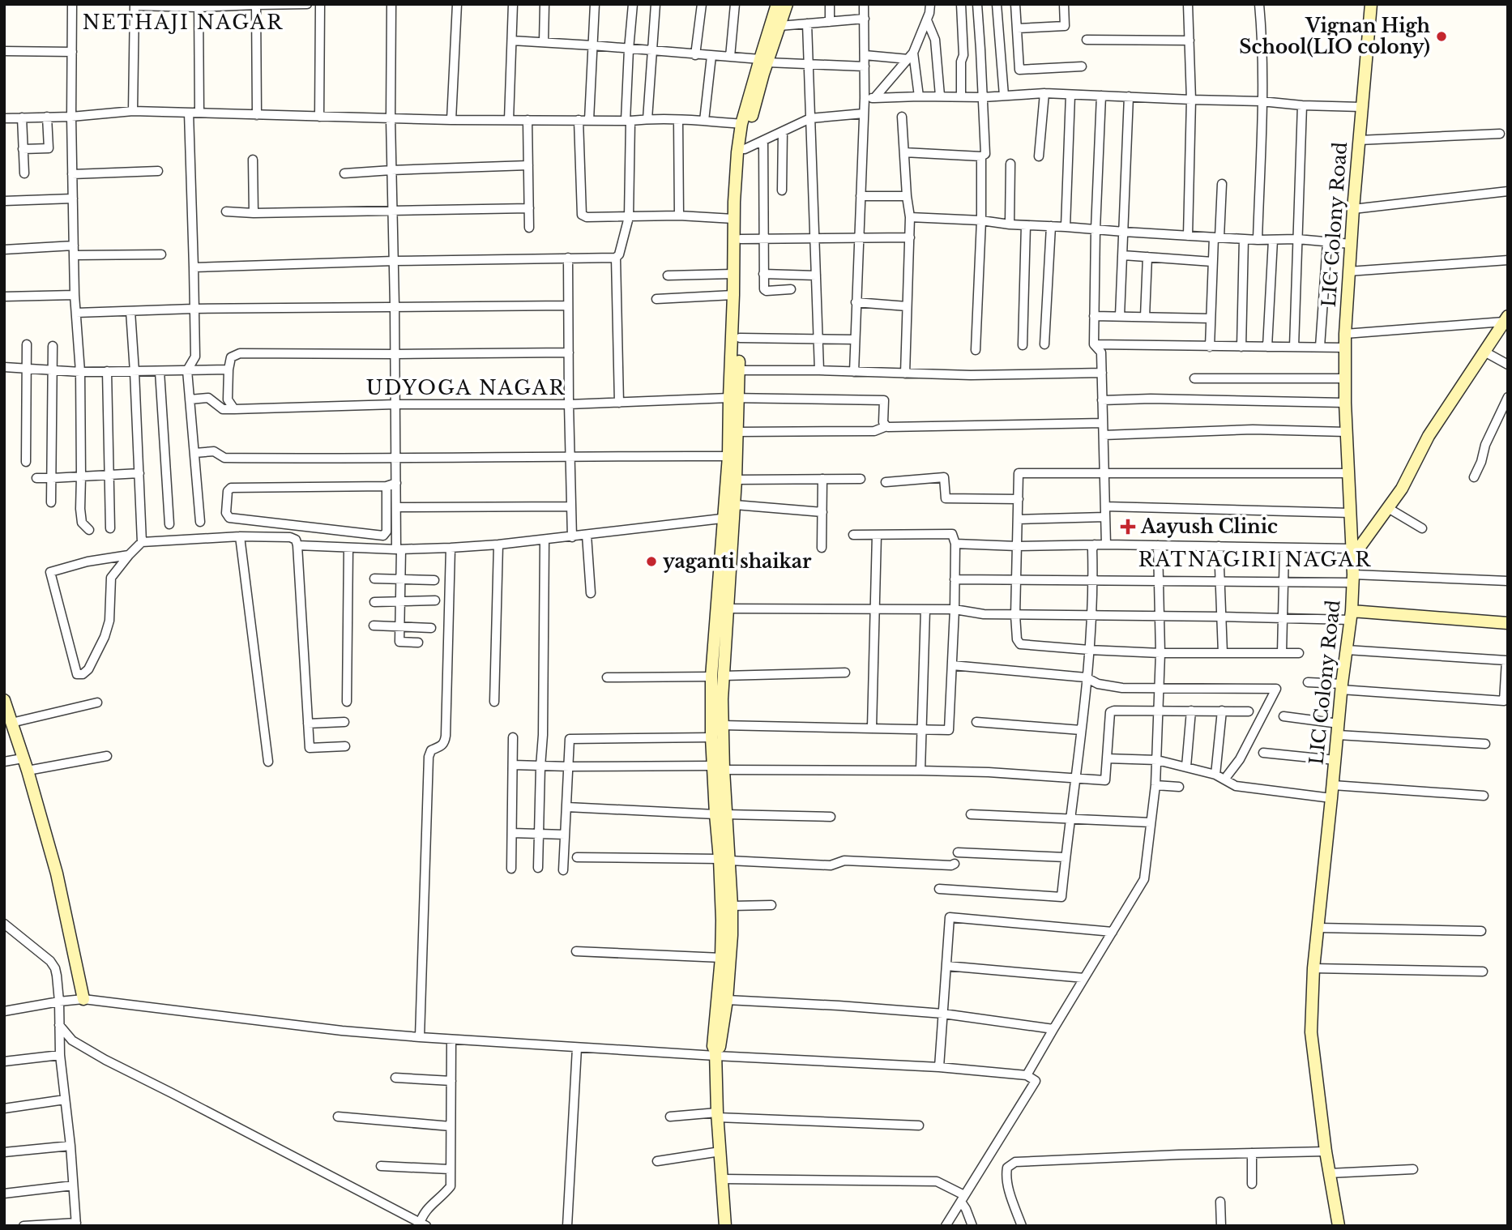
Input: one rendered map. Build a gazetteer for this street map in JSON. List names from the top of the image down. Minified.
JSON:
{"streets":{"main road":["LIC Colony Road"]},"districts":["NETHAJI NAGAR","UDYOGA NAGAR","RATNAGIRI NAGAR"],"places":{"other":["Vignan High School(LIO colony)","yaganti shaikar"],"health":["Aayush Clinic"]}}
